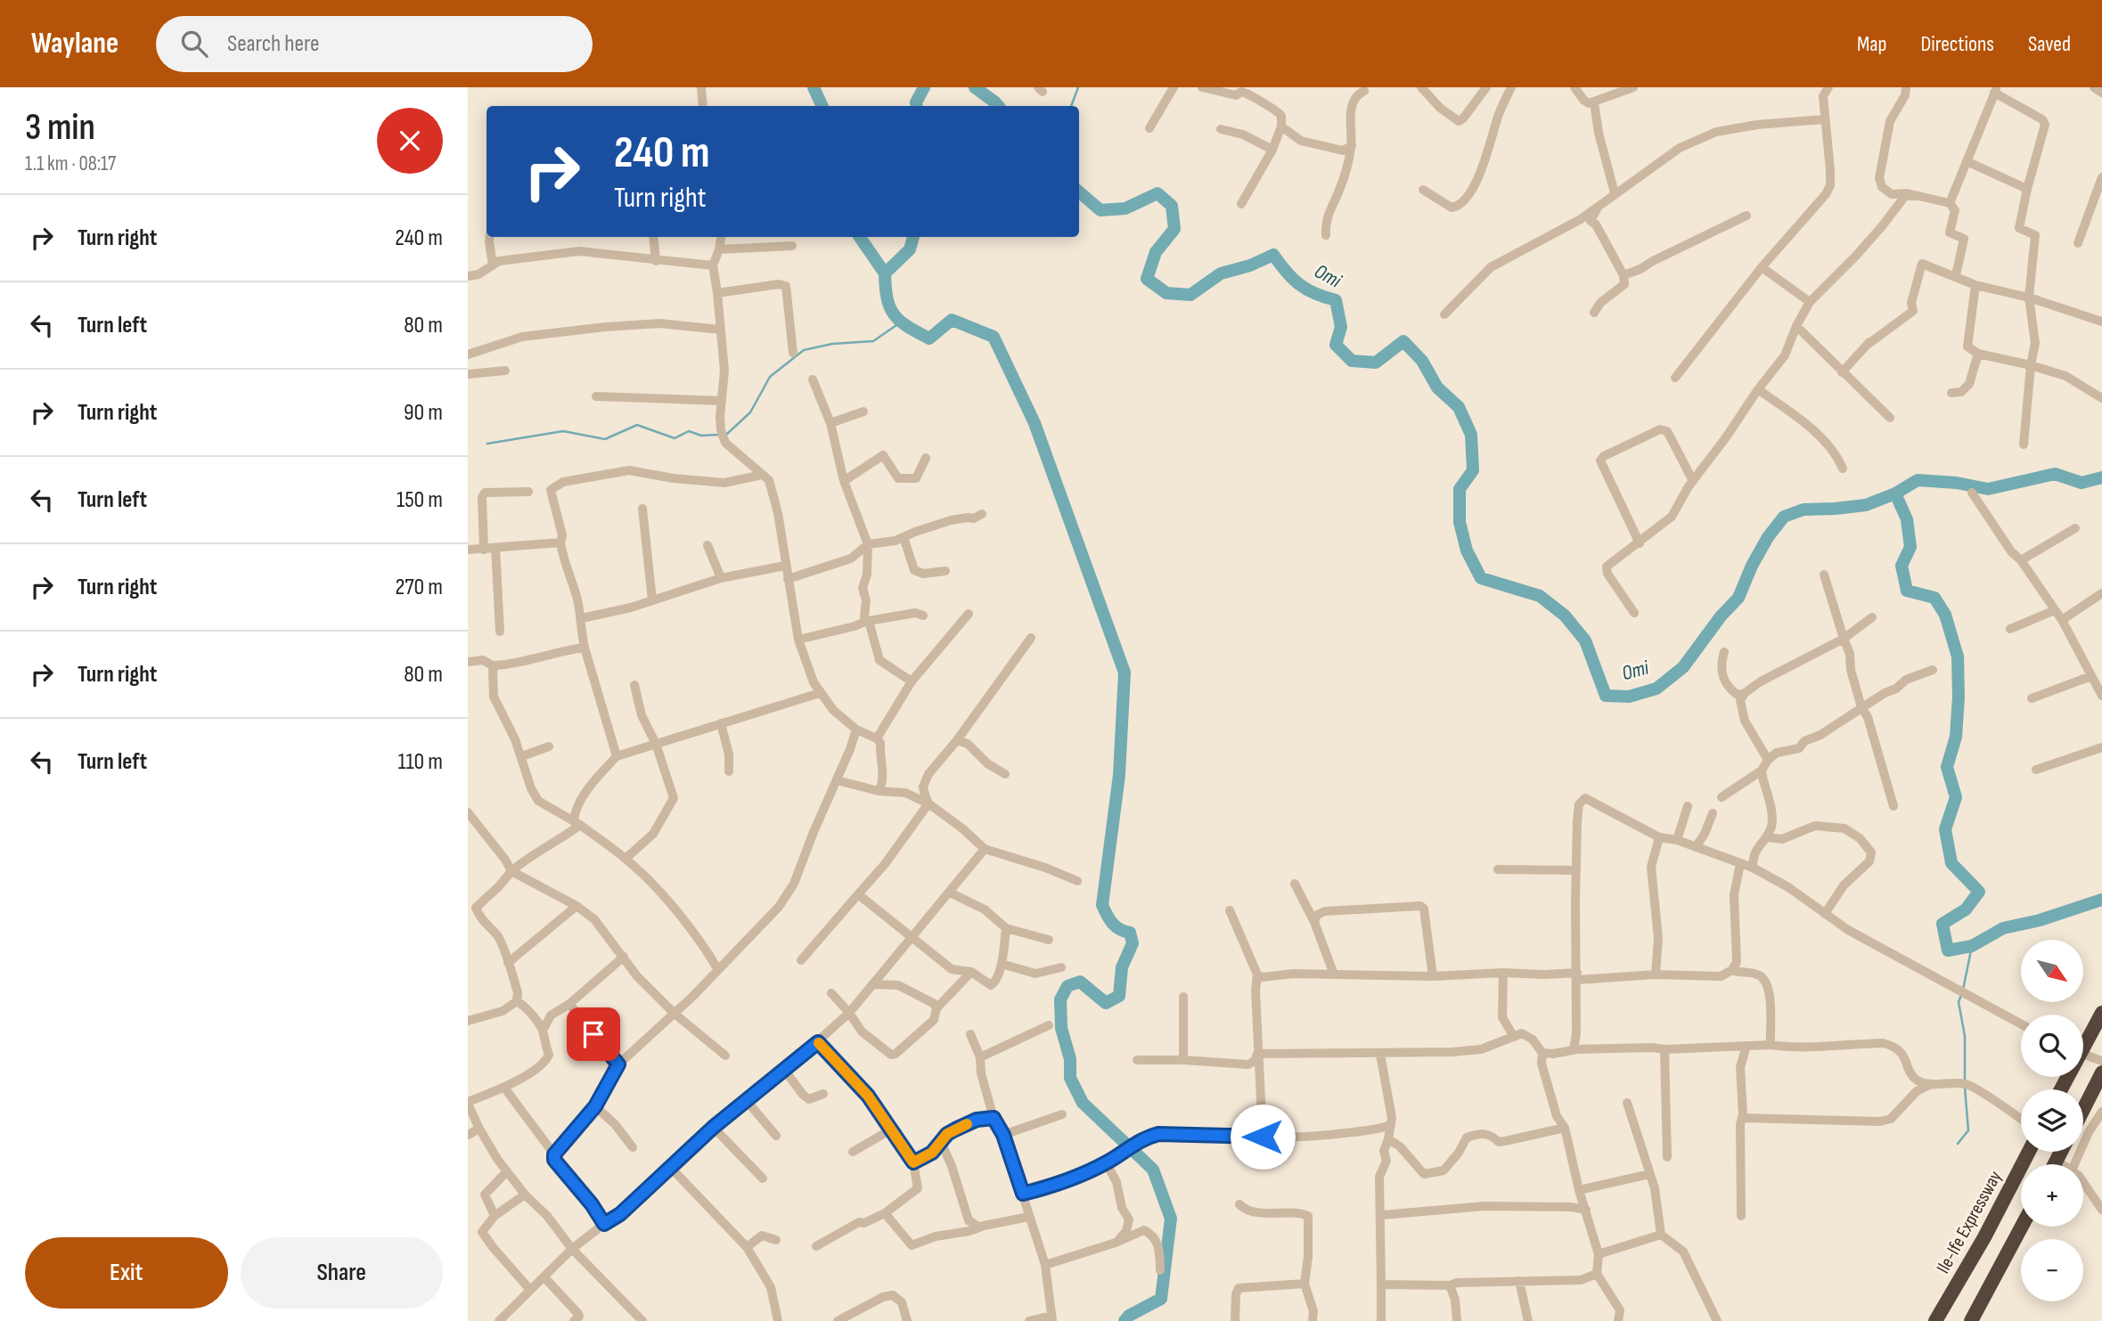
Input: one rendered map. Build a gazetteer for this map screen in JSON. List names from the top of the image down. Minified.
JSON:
{"streets":{"highway":["Ile-Ife Expressway"]},"water":["Omi"],"north":"bottom right","page":{"header":"Waylane","search":"Search here","nav":["Map","Directions","Saved"],"heading":["3 min","1.1 km · 08:17"],"turn":["240 m","Turn right"],"list":[{"name":"Turn right","value":"240 m"},{"name":"Turn left","value":"80 m"},{"name":"Turn right","value":"90 m"},{"name":"Turn left","value":"150 m"},{"name":"Turn right","value":"270 m"},{"name":"Turn right","value":"80 m"},{"name":"Turn left","value":"110 m"}],"map_buttons":["+","−"],"buttons":["Exit","Share"]}}
